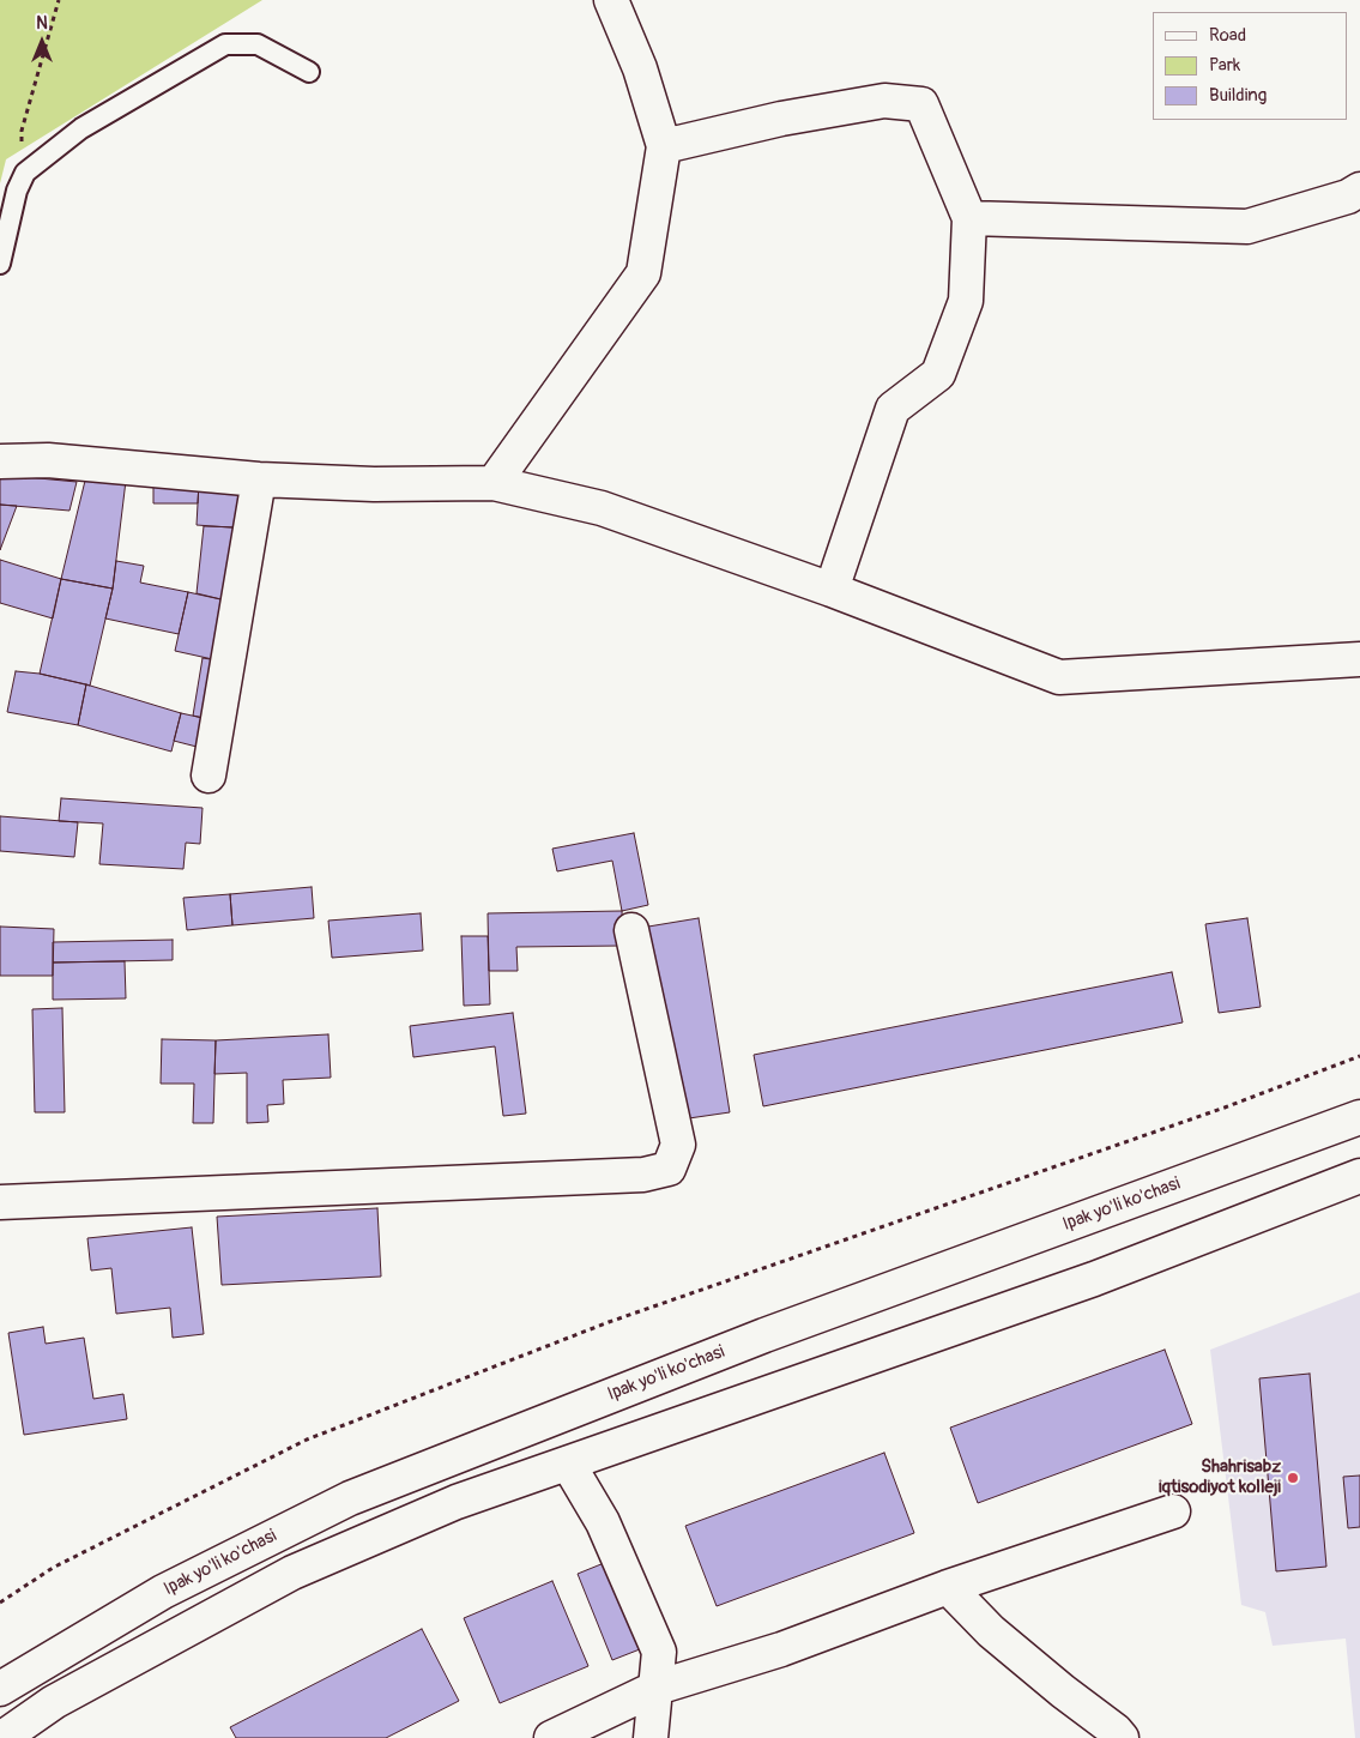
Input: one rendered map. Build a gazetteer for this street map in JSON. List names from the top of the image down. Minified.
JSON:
{"streets":{"street":["Ipak yo'li ko'chasi"]},"places":["Shahrisabz iqtisodiyot kolleji"],"legend":["Road","Park","Building"],"north":"top"}
